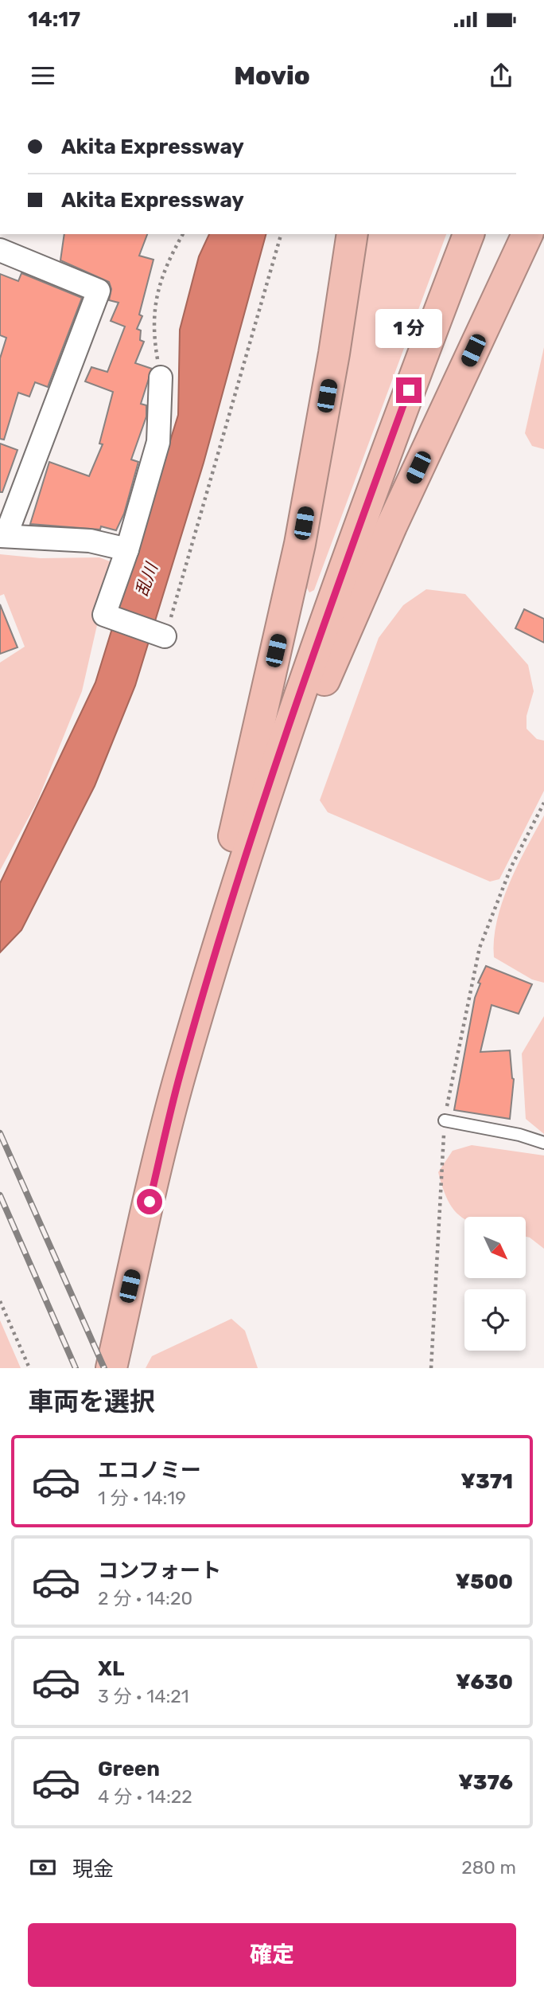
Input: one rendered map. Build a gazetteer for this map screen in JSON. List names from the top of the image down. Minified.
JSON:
{"water":["乱川"],"north":"bottom right","page":{"status":"14:17","header":"Movio","banner":["Akita Expressway","Akita Expressway"],"bubble":"1 分","heading":"車両を選択","list":[{"name":"エコノミー","note":"1 分 · 14:19","value":"¥371"},{"name":"コンフォート","note":"2 分 · 14:20","value":"¥500"},{"name":"XL","note":"3 分 · 14:21","value":"¥630"},{"name":"Green","note":"4 分 · 14:22","value":"¥376"}],"pay":["現金","280 m"],"buttons":"確定"}}
